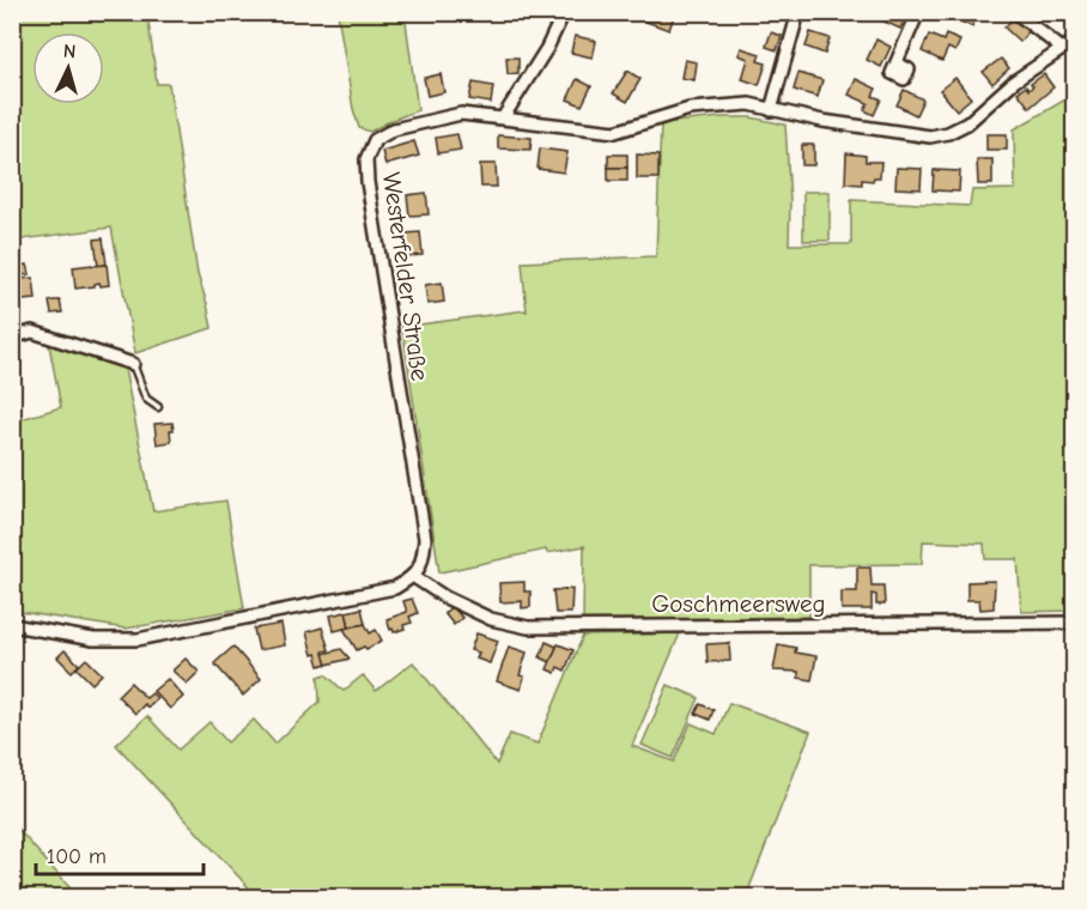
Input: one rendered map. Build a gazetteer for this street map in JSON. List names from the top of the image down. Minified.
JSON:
{"streets":{"street":["Westerfelder Straße","Goschmeersweg"]},"crossings":[["Westerfelder Straße","Goschmeersweg"]],"scale_bar":"100 m","north":"top"}
